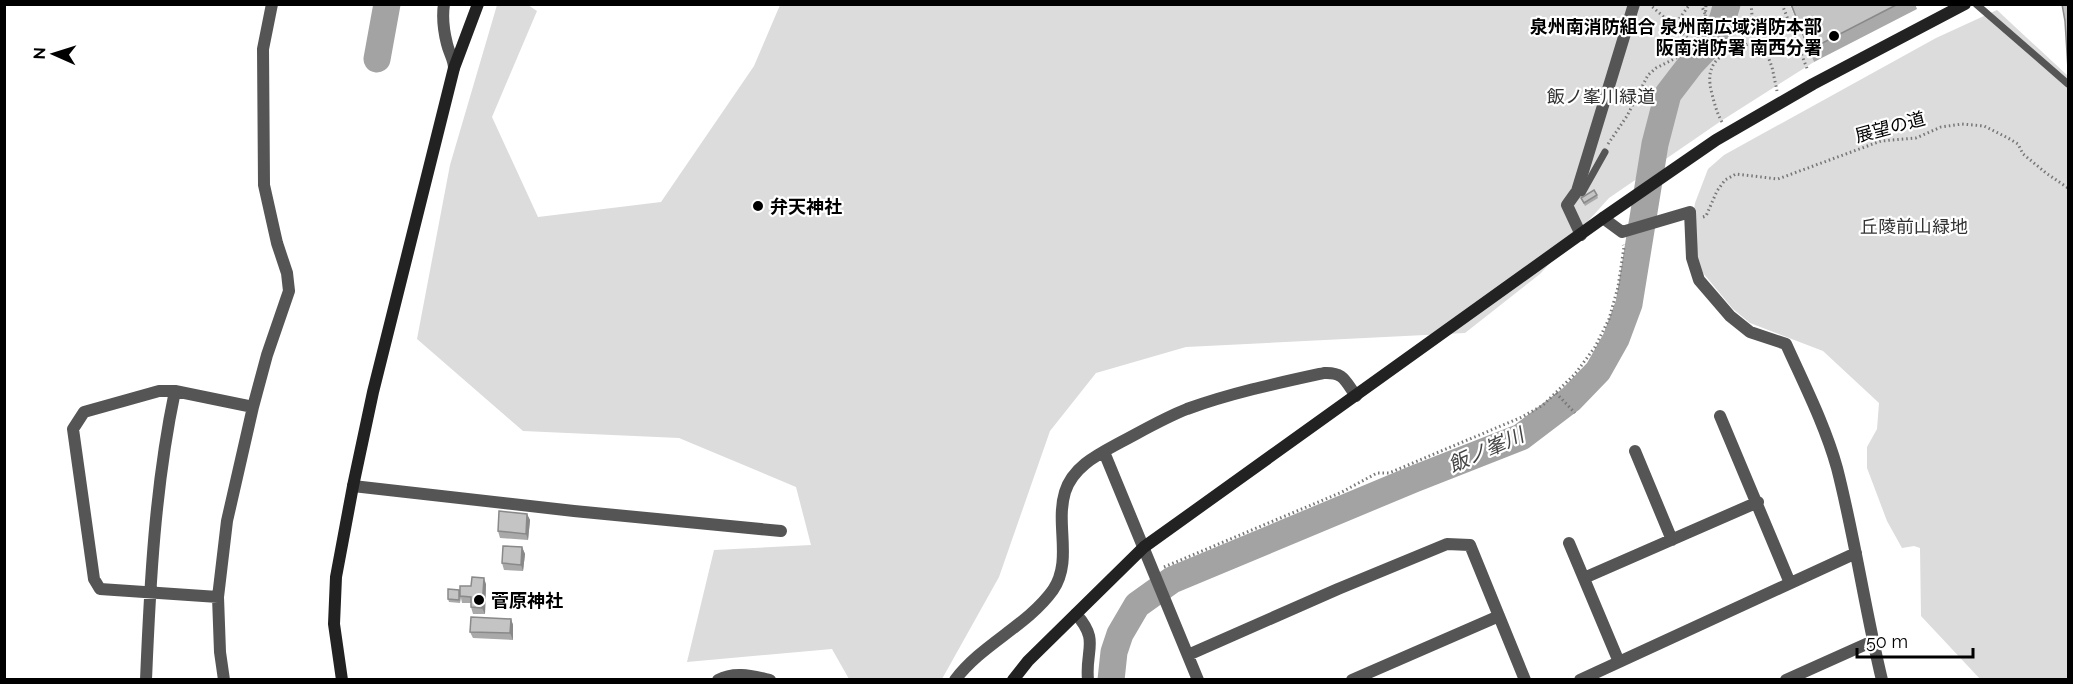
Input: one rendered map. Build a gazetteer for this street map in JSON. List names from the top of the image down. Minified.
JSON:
{"streets":{"path":["展望の道"]},"water":["飯ノ峯川"],"parks":["飯ノ峯川緑道","丘陵前山緑地"],"places":["泉州南消防組合 泉州南広域消防本部 阪南消防署 南西分署","弁天神社","菅原神社"],"scale_bar":"50 m","north":"left"}
